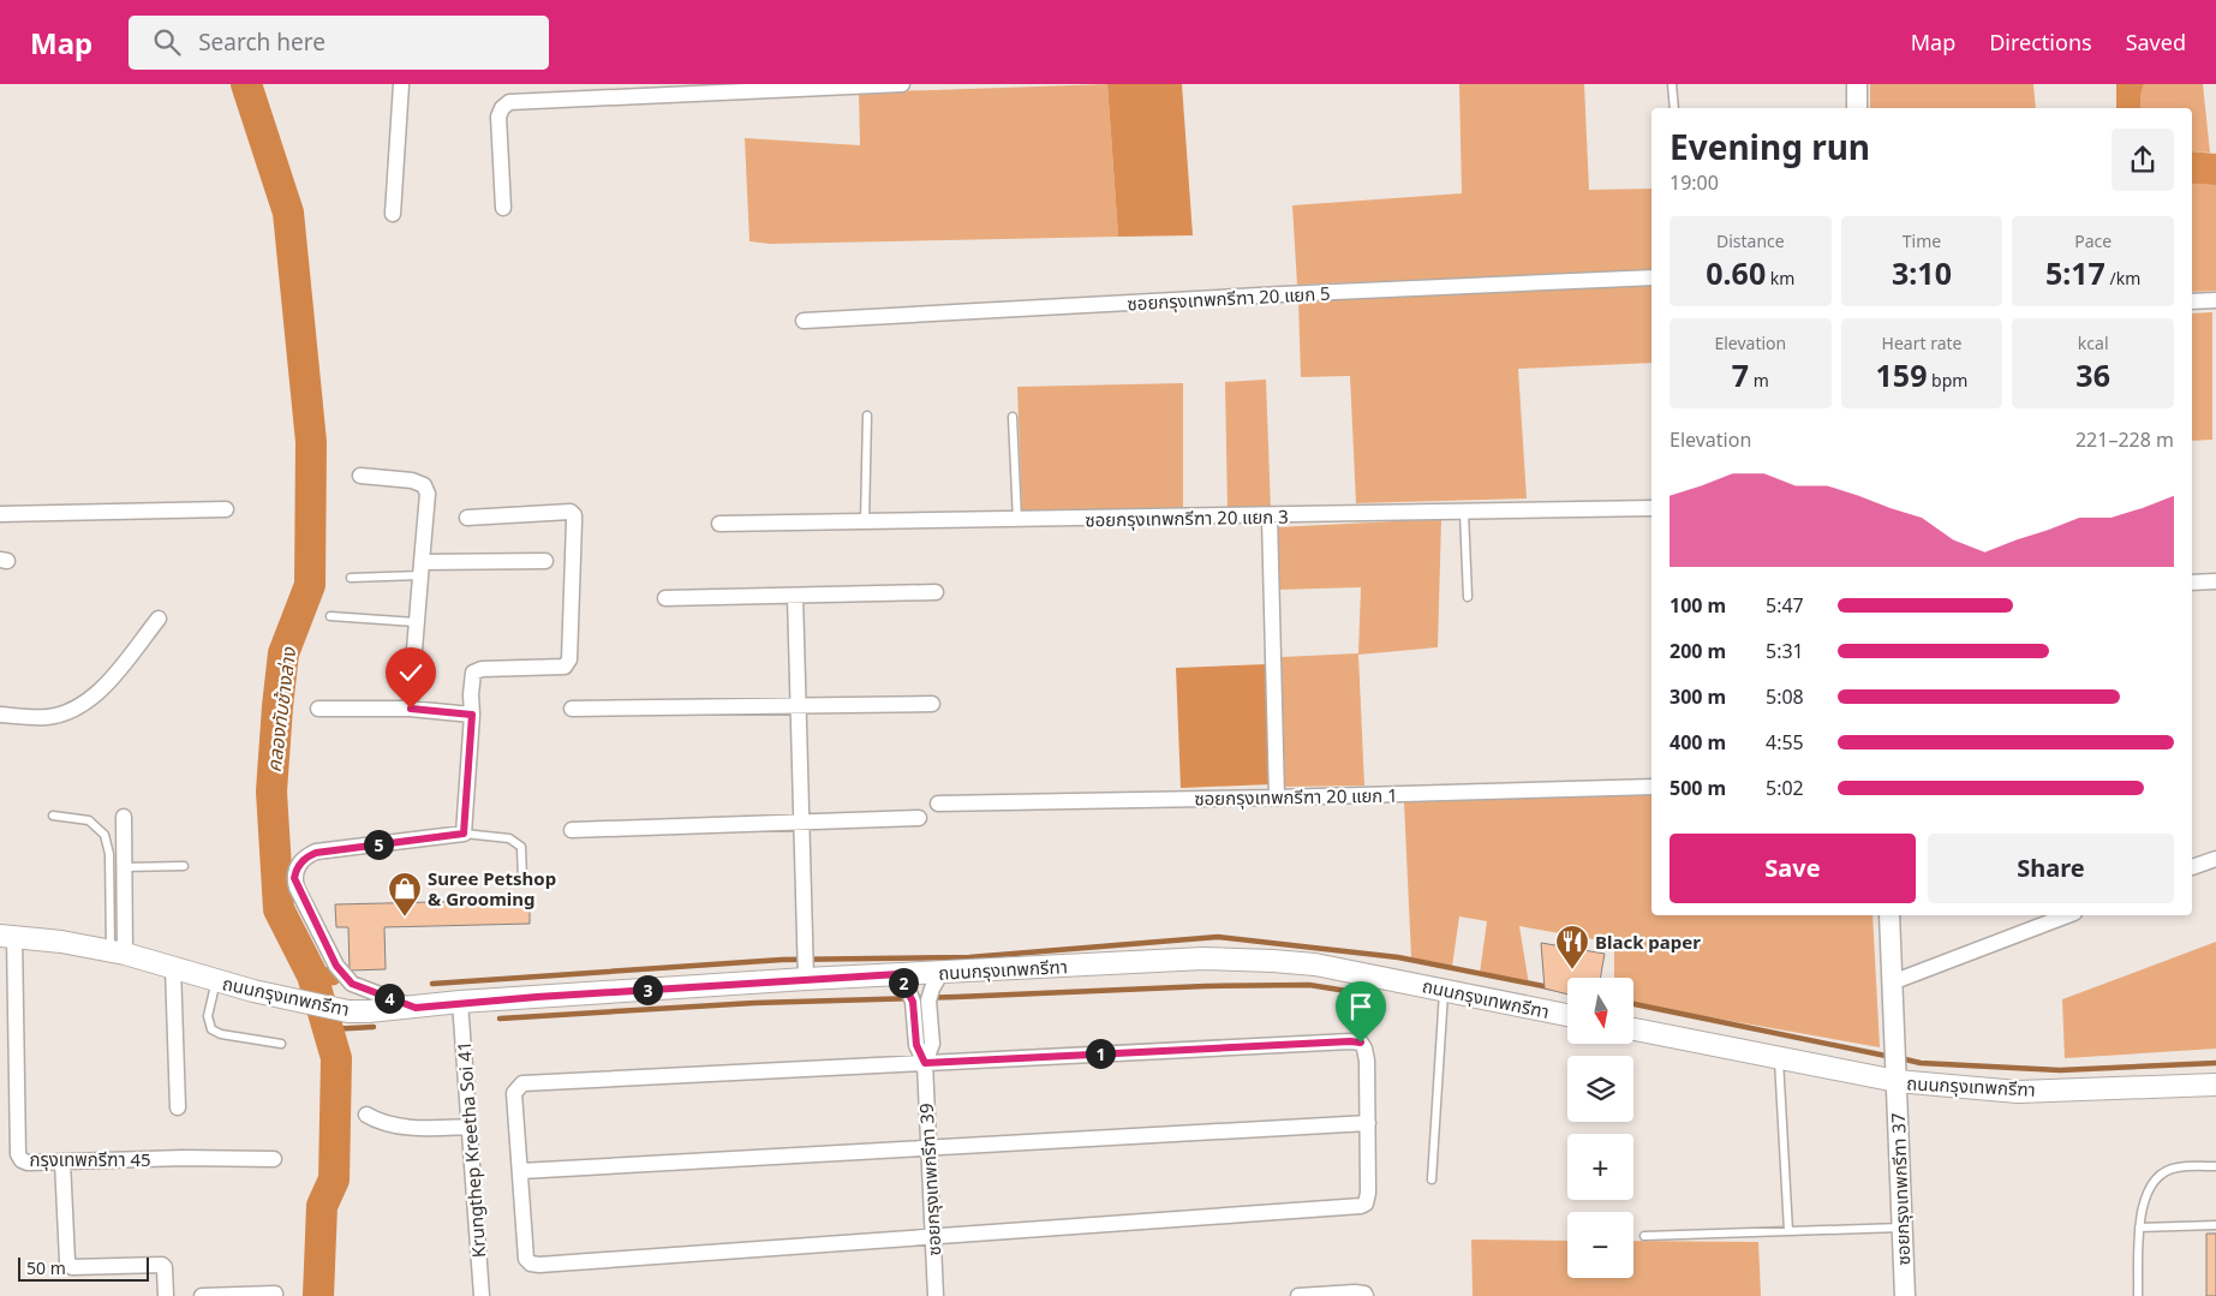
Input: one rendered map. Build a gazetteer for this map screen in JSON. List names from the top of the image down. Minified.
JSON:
{"streets":{"main road":["ถนนกรุงเทพกรีฑา"],"street":["ซอยกรุงเทพกรีฑา 20 แยก 5","ซอยกรุงเทพกรีฑา 20 แยก 3","ซอยกรุงเทพกรีฑา 20 แยก 1","Krungthep Kreetha Soi 41","กรุงเทพกรีฑา 45","ซอยกรุงเทพกรีฑา 39","ซอยกรุงเทพกรีฑา 37"]},"crossings":[["ถนนกรุงเทพกรีฑา","Krungthep Kreetha Soi 41"],["ถนนกรุงเทพกรีฑา","กรุงเทพกรีฑา 45"],["ถนนกรุงเทพกรีฑา","ซอยกรุงเทพกรีฑา 39"],["ถนนกรุงเทพกรีฑา","ซอยกรุงเทพกรีฑา 37"]],"water":["คลองทับช้างล่าง"],"places":{"shop":["Suree Petshop & Grooming"],"restaurant":["Black paper"]},"scale_bar":"50 m","north":"bottom","page":{"header":"Map","search":"Search here","nav":["Map","Directions","Saved"],"heading":["Evening run","19:00"],"stats":[["Distance","0.60 km"],["Time","3:10"],["Pace","5:17 /km"],["Elevation","7 m"],["Heart rate","159 bpm"],["kcal","36"]],"chart":["Elevation","221–228 m"],"list":[{"name":"100 m","note":"5:47"},{"name":"200 m","note":"5:31"},{"name":"300 m","note":"5:08"},{"name":"400 m","note":"4:55"},{"name":"500 m","note":"5:02"}],"buttons":["Save","Share"],"pins":["5","2","3","4","1"],"map_buttons":["+","−"],"scale":"50 m"}}
